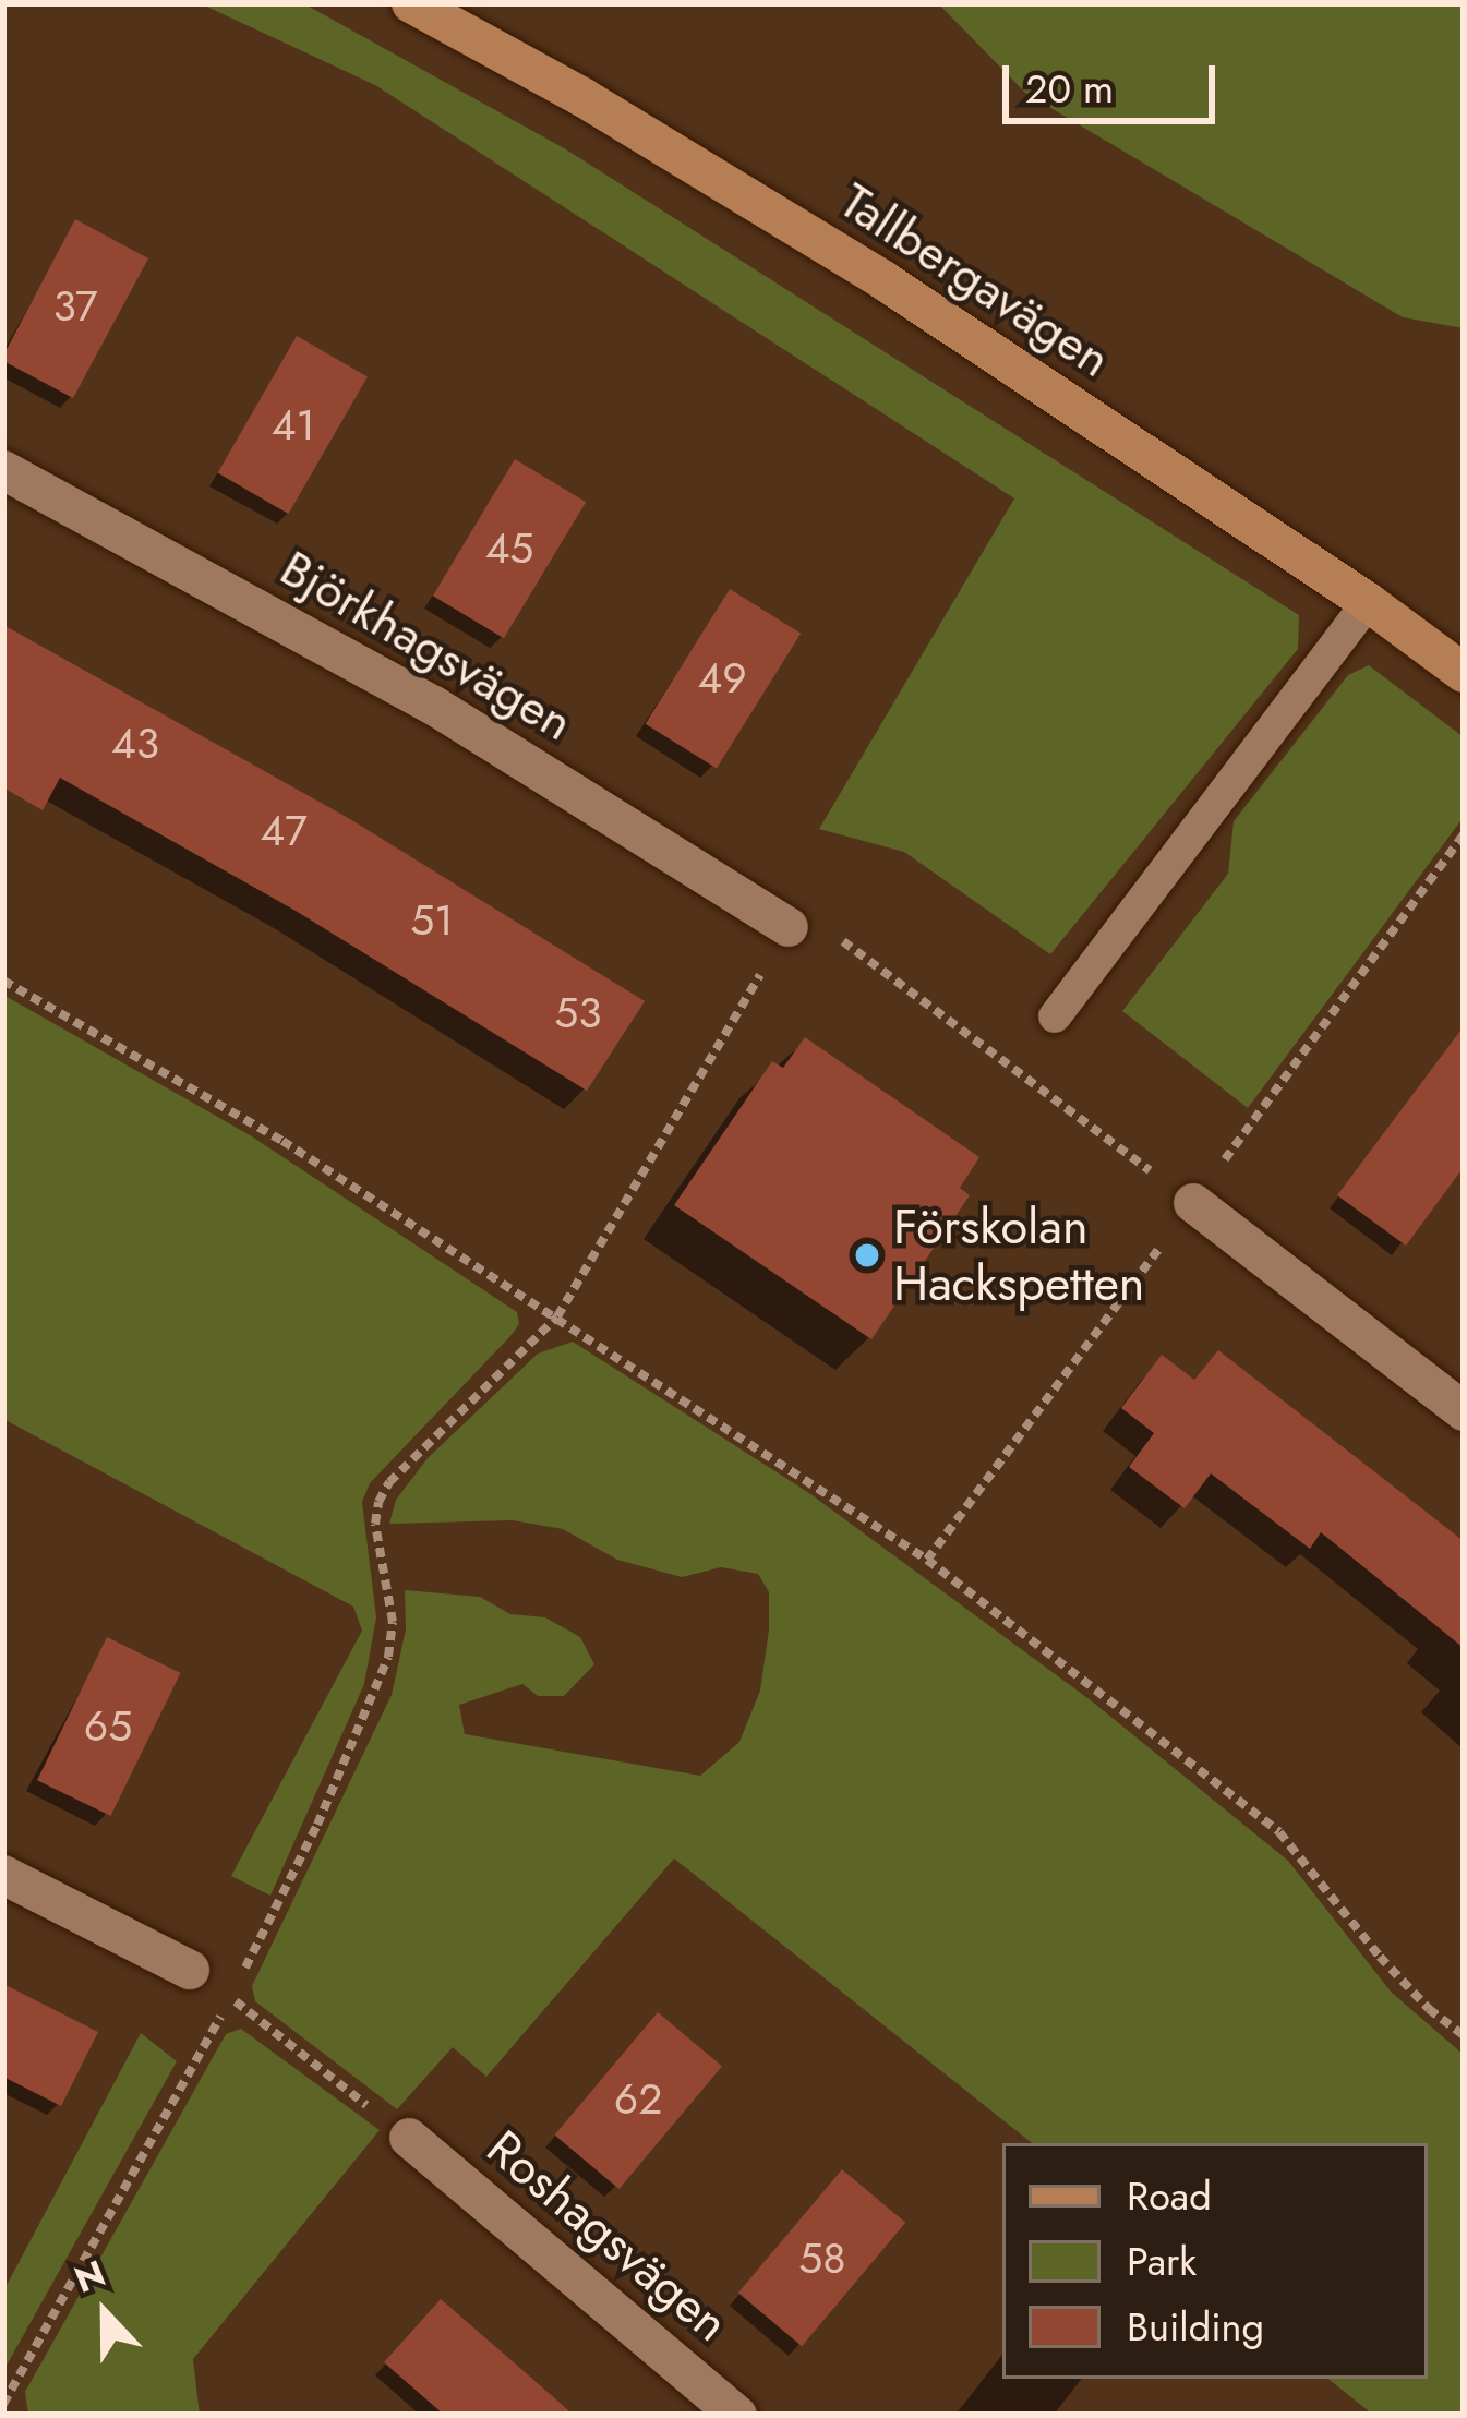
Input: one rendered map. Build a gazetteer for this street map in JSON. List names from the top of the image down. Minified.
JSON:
{"streets":{"street":["Tallbergavägen","Björkhagsvägen","Roshagsvägen"]},"places":["Förskolan Hackspetten"],"house_numbers":["37","41","45","49","43","47","51","53","65","62","58"],"legend":["Road","Park","Building"],"scale_bar":"20 m","north":"top"}
